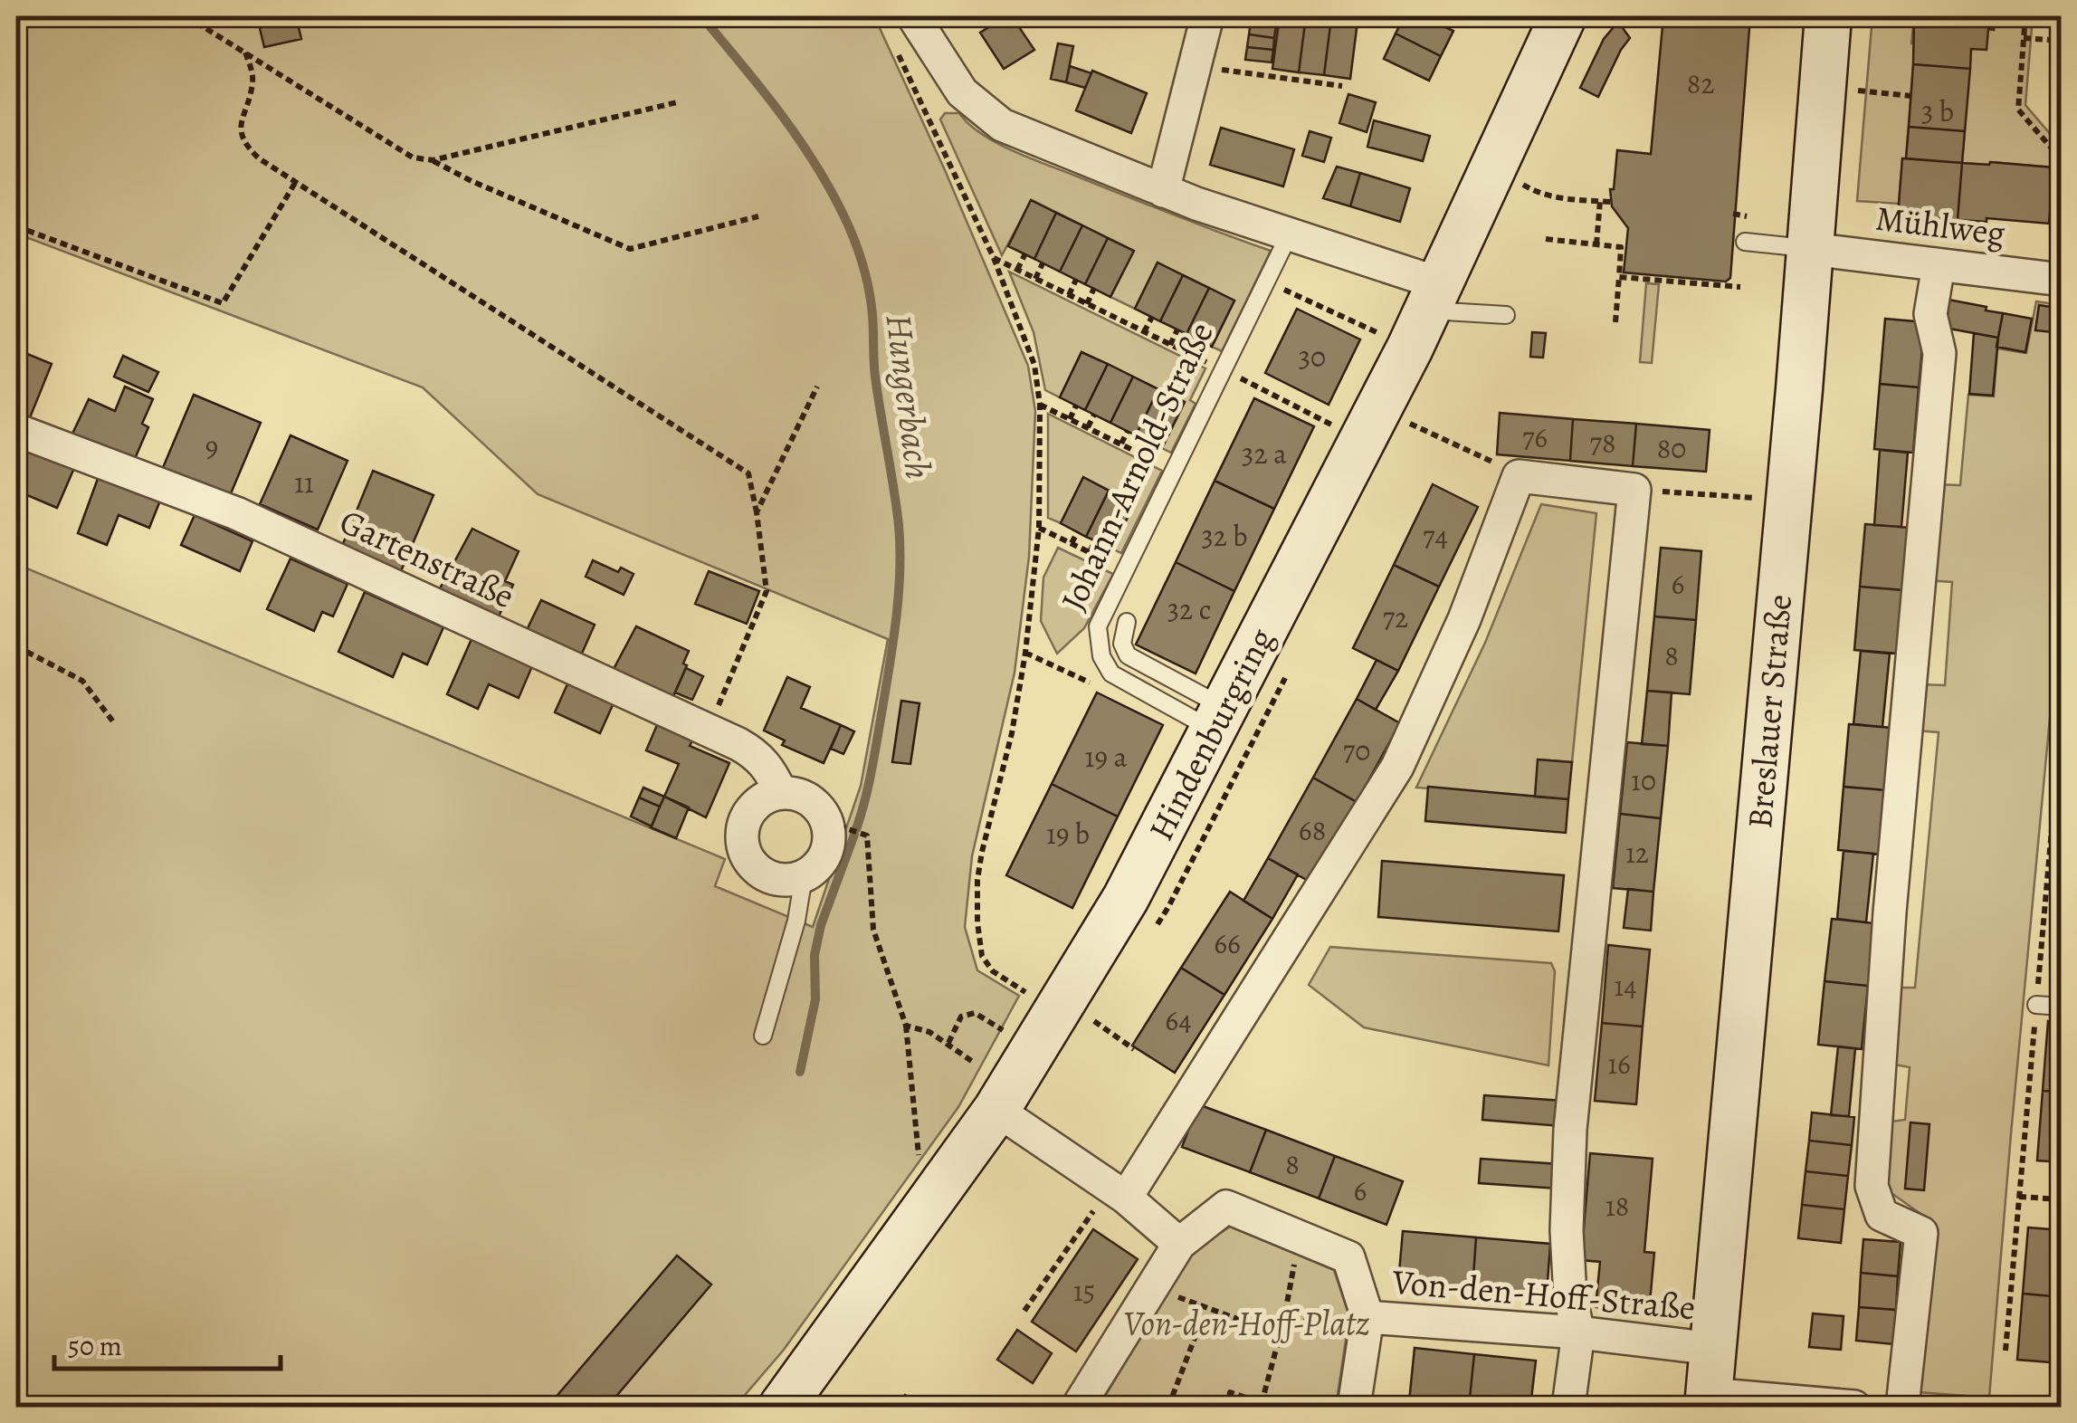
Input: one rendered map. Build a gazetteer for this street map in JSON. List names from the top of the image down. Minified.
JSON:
{"streets":{"main road":["Breslauer Straße","Hindenburgring"],"street":["Mühlweg","Gartenstraße","Von-den-Hoff-Straße"],"lane":["Johann-Arnold-Straße"]},"crossings":[["Mühlweg","Breslauer Straße"],["Johann-Arnold-Straße","Hindenburgring"],["Breslauer Straße","Von-den-Hoff-Straße"]],"water":["Hungerbach"],"parks":["Von-den-Hoff-Platz"],"house_numbers":["82","3 b","30","76","78","9","80","32 a","11","32 b","74","6","32 c","72","8","70","19 a","10","68","19 b","12","66","14","64","16","8","6","18","15"],"scale_bar":"50 m"}
